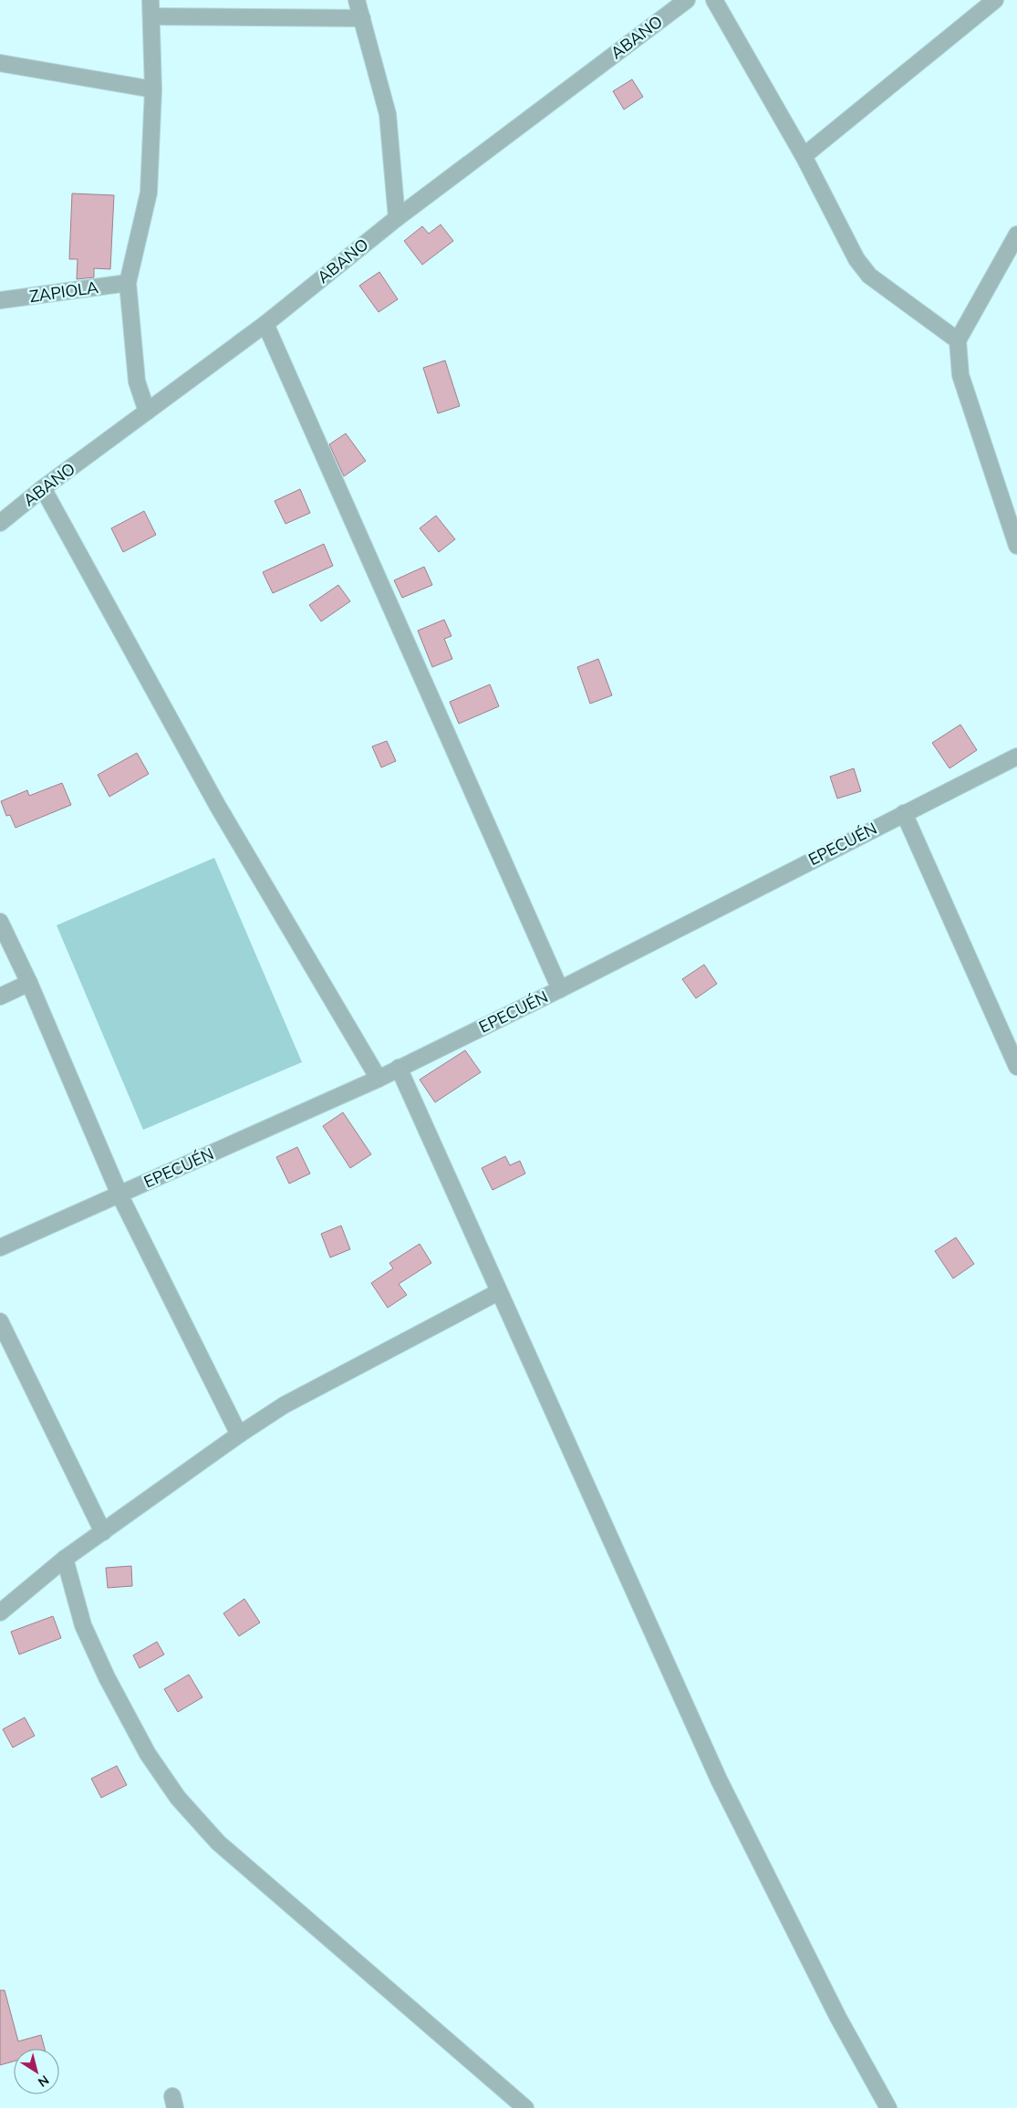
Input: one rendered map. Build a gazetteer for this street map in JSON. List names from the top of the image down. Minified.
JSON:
{"streets":{"street":["ABANO","ZAPIOLA","EPECUÉN"]},"north":"bottom right"}
